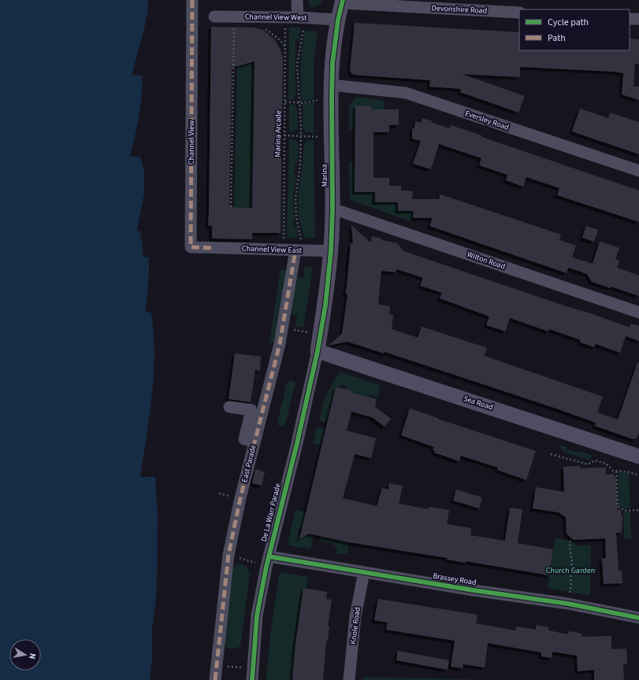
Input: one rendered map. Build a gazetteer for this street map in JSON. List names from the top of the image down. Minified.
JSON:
{"streets":{"main road":["Marina","Sea Road"],"street":["Devonshire Road","Channel View West","Eversley Road","Channel View","Channel View East","Wilton Road","East Parade","De La Warr Parade","Brassey Road","Knole Road"],"path":["Marina Arcade"]},"crossings":[["Devonshire Road","Marina"],["Channel View West","Marina"],["Eversley Road","Marina"],["Channel View","Channel View East"],["Marina","Channel View East"],["Marina","Wilton Road"],["Marina","Sea Road"],["Marina","De La Warr Parade"],["Channel View East","East Parade"],["Sea Road","De La Warr Parade"],["De La Warr Parade","Brassey Road"],["Brassey Road","Knole Road"]],"parks":["Church Garden"],"legend":["Cycle path","Path"],"north":"right"}
